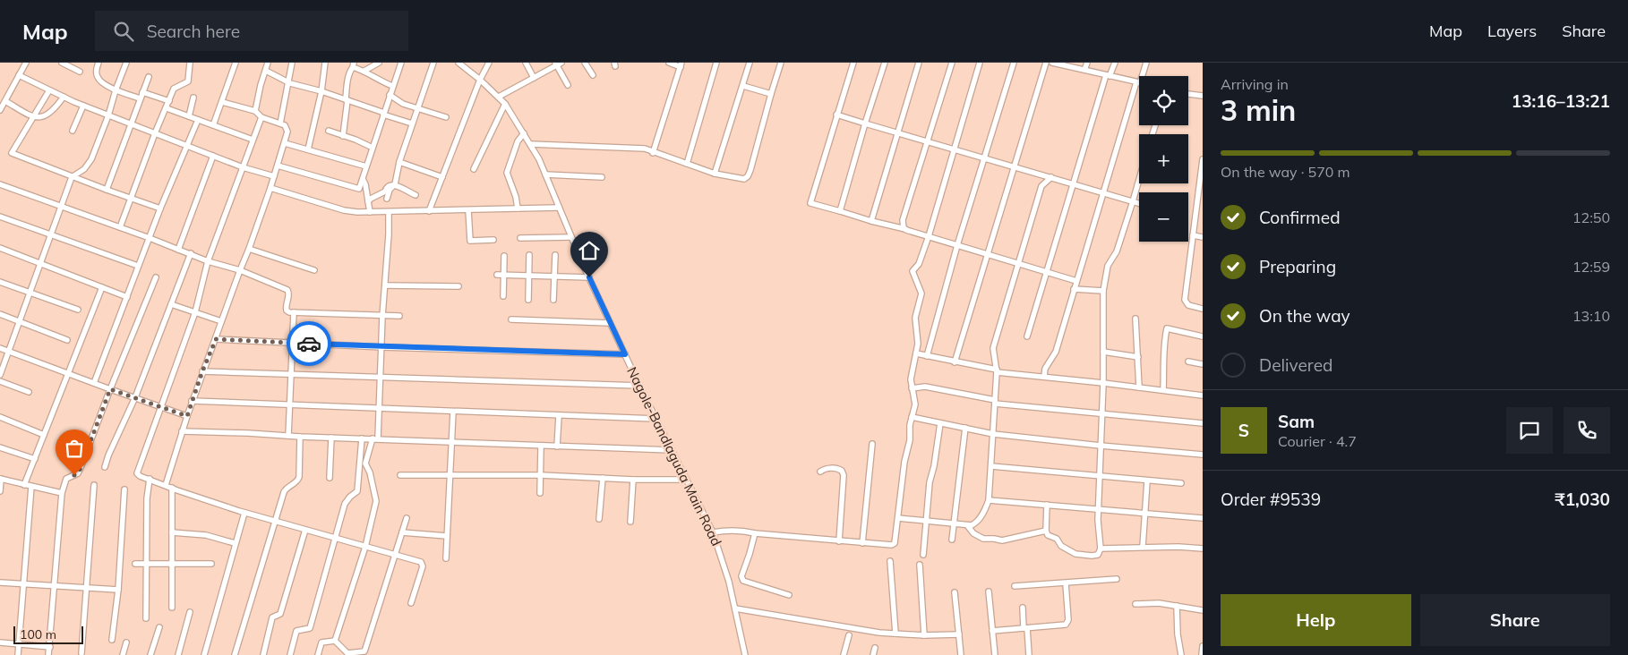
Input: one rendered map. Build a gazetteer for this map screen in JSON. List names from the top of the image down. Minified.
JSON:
{"streets":{"street":["Nagole-Bandlaguda Main Road"]},"scale_bar":"100 m","page":{"header":"Map","search":"Search here","nav":["Map","Layers","Share"],"heading":["3 min","Arriving in","13:16–13:21"],"panel":["Sam","Courier · 4.7","Order #9539","₹1,030"],"map_buttons":["+","−"],"bar":"On the way · 570 m","list":[["Confirmed","12:50"],["Preparing","12:59"],["On the way","13:10"],"Delivered"],"round":"S","buttons":["Help","Share"],"scale":"100 m"}}
